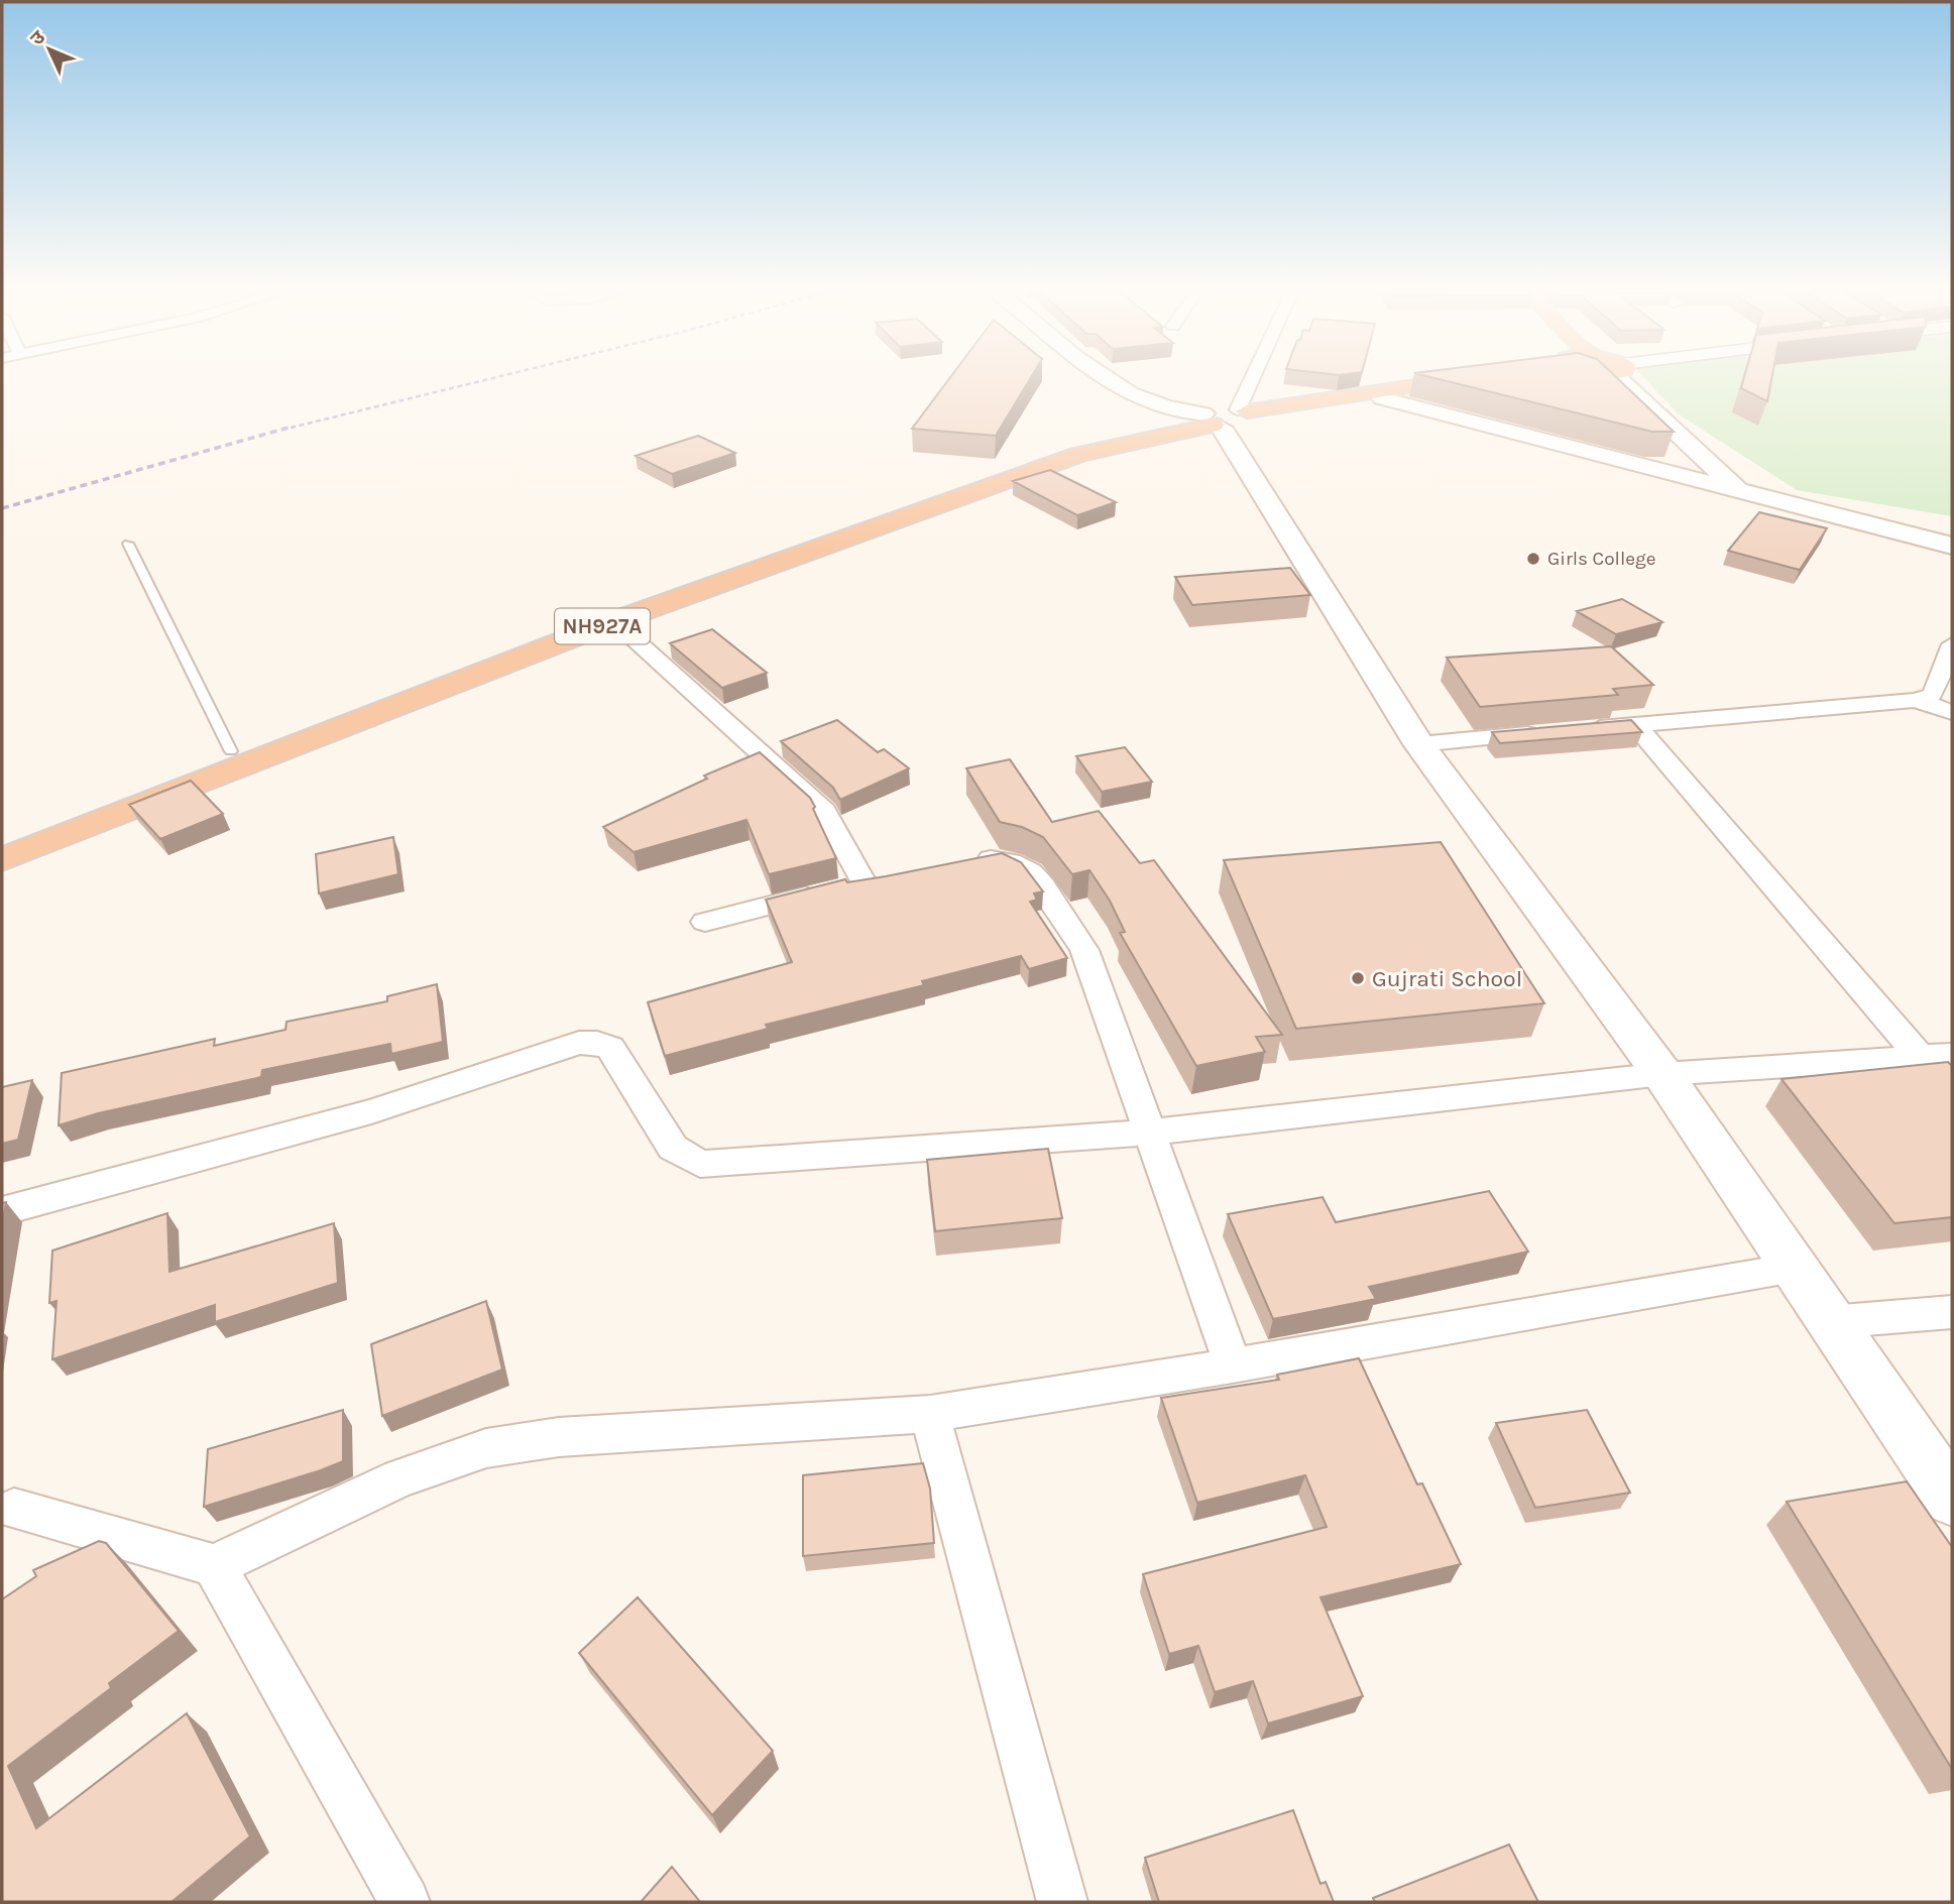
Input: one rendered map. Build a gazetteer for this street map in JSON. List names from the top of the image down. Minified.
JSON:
{"streets":{"highway":["NH927A"]},"places":["Girls College","Gujrati School"],"north":"top left"}
